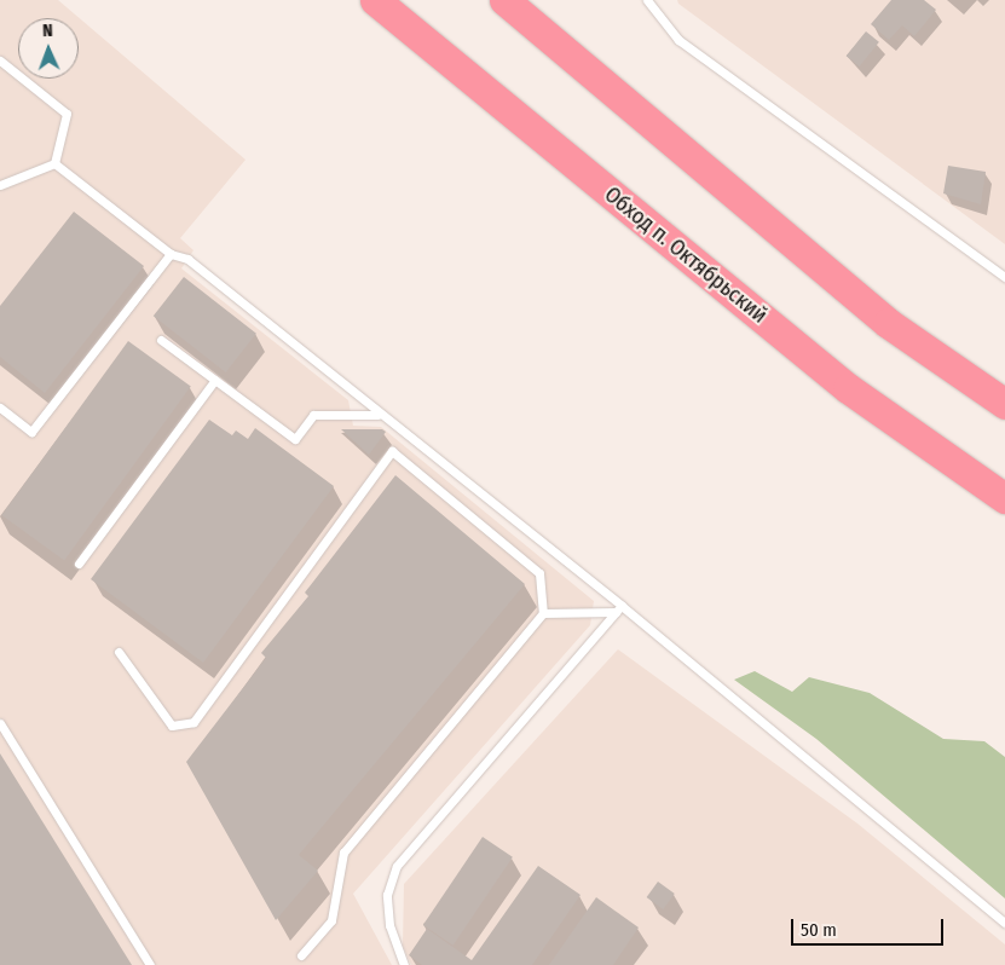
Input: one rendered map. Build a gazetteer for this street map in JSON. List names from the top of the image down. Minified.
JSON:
{"streets":{"highway":["Обход п. Октябрьский"]},"scale_bar":"50 m","north":"top"}
